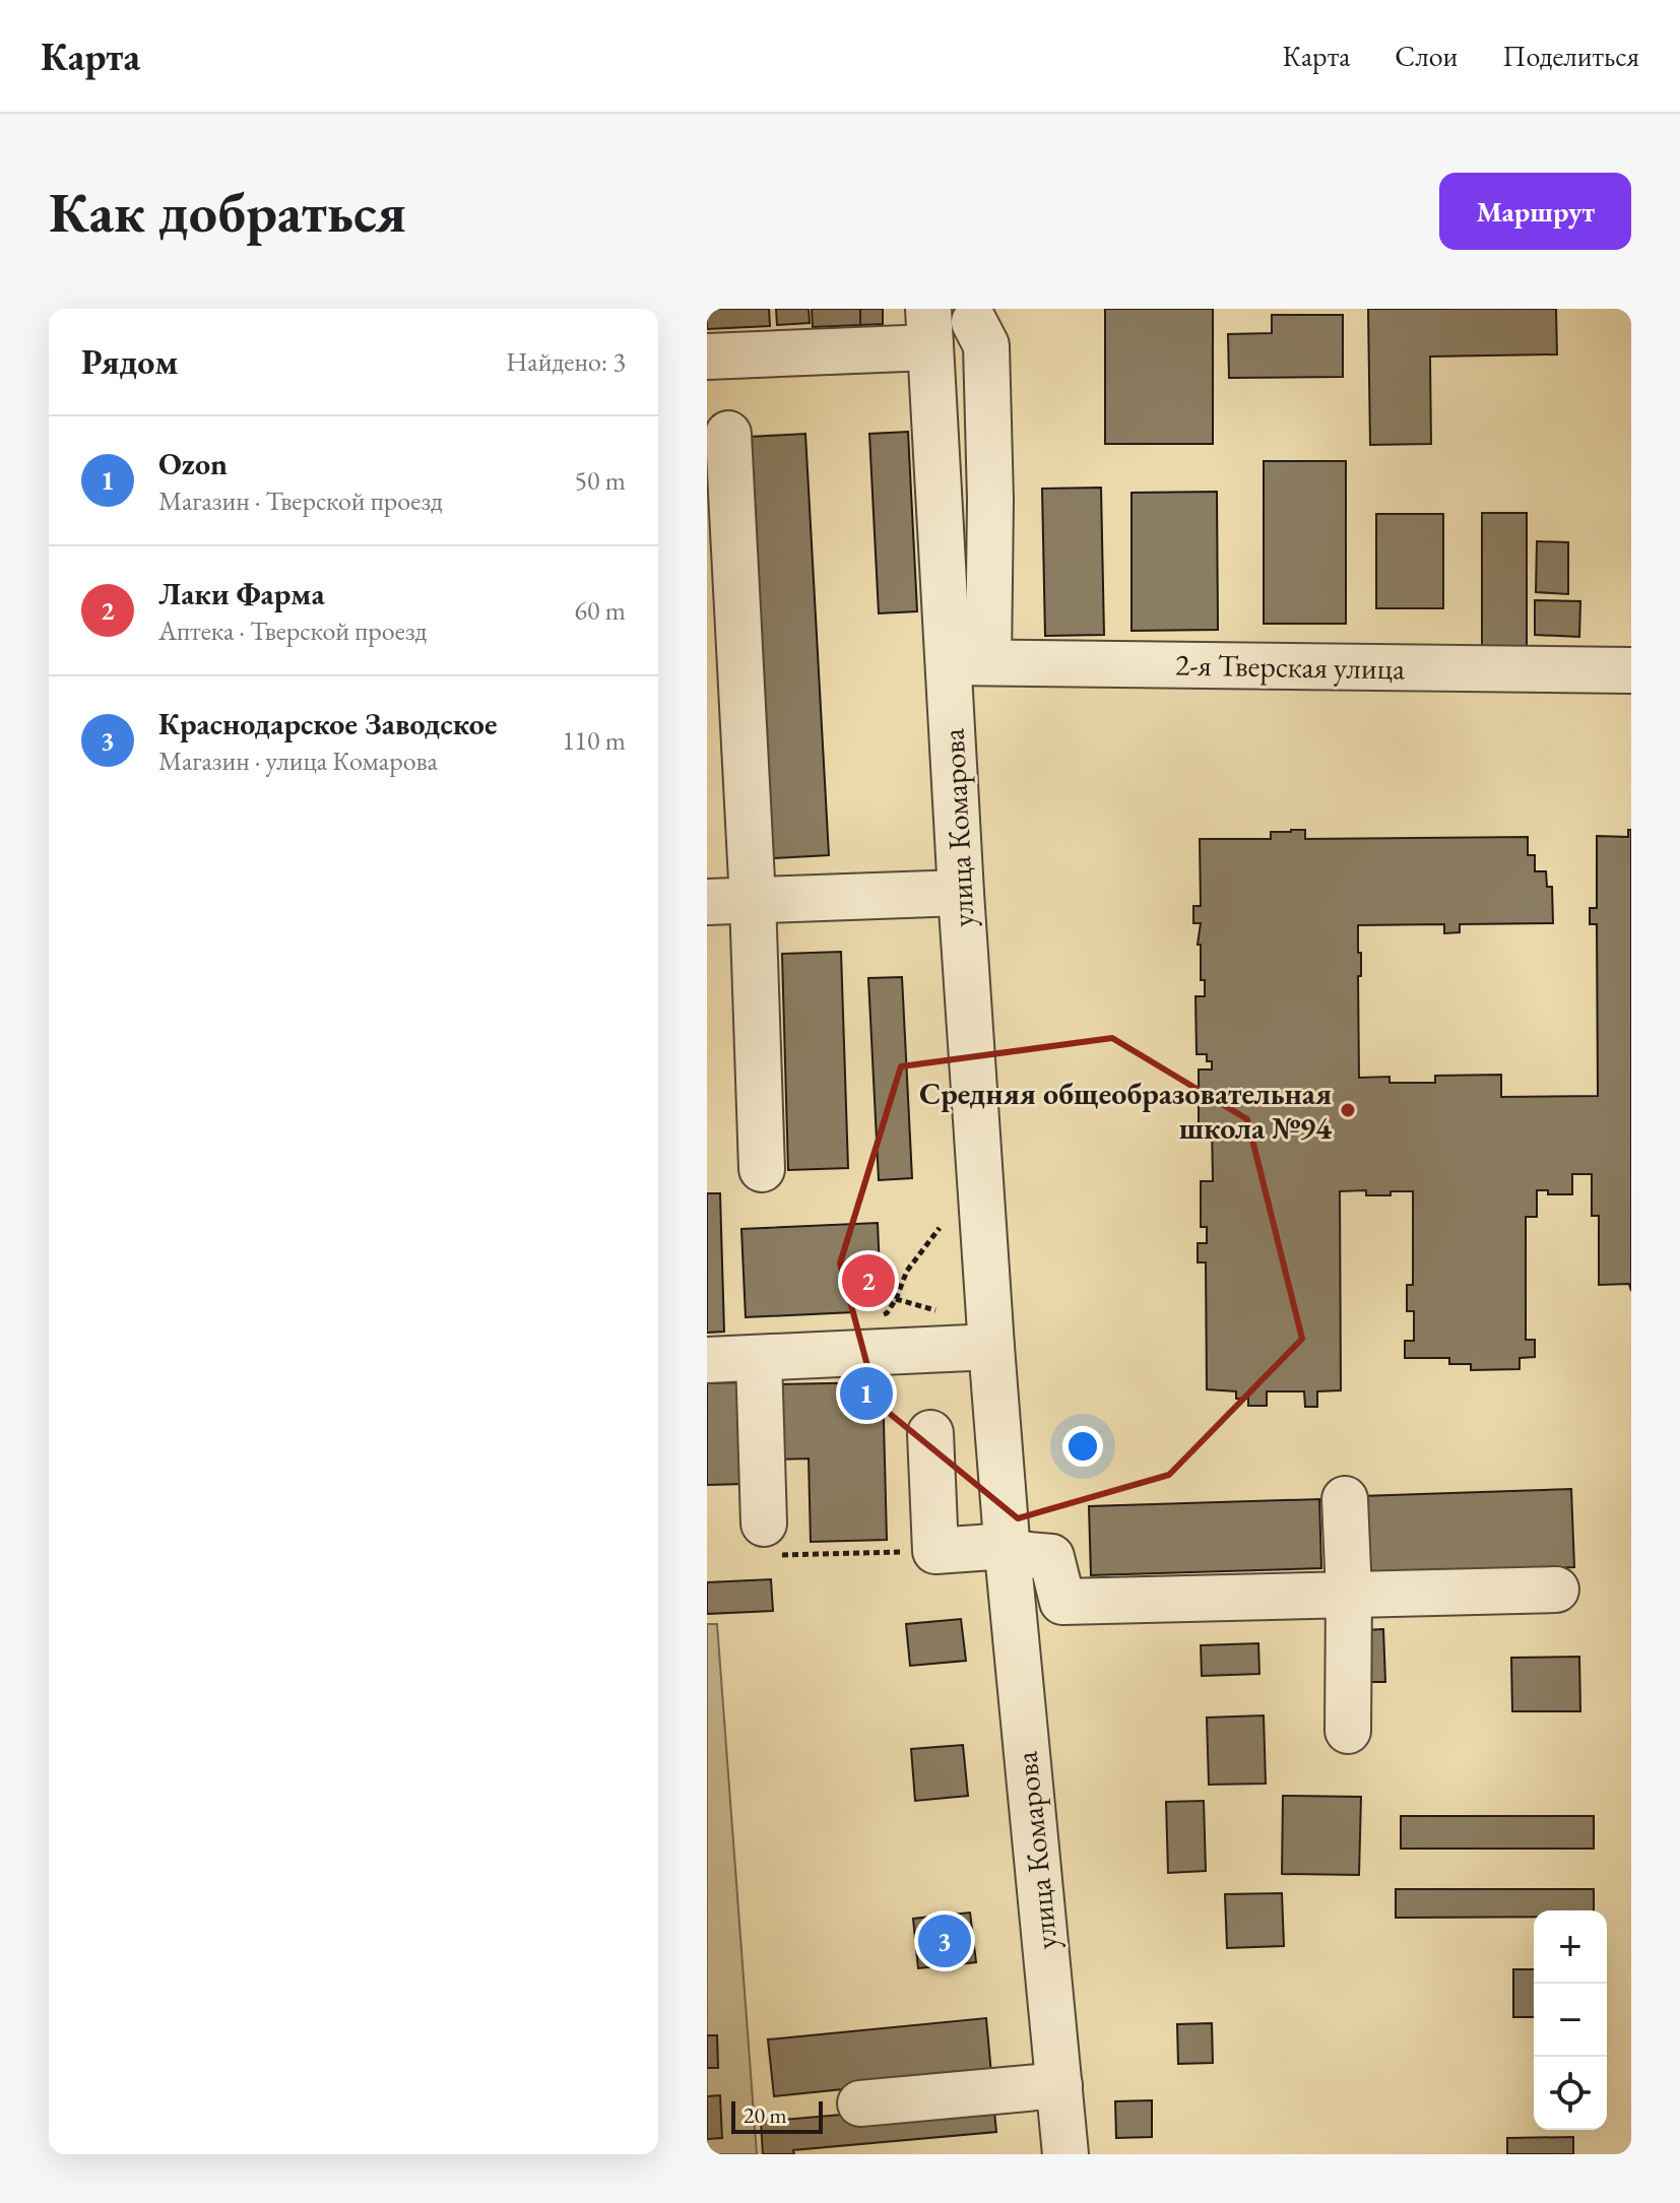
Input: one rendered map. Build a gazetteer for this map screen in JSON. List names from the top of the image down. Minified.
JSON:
{"streets":{"street":["2-я Тверская улица","улица Комарова"]},"crossings":[["2-я Тверская улица","улица Комарова"]],"places":["Средняя общеобразовательная школа №94"],"scale_bar":"20 m","page":{"header":"Карта","nav":["Карта","Слои","Поделиться"],"buttons":"Маршрут","title":"Как добраться","heading":["Рядом","Найдено: 3"],"list":[{"mark":"1","name":"Ozon","note":"Магазин · Тверской проезд","value":"50 m"},{"mark":"2","name":"Лаки Фарма","note":"Аптека · Тверской проезд","value":"60 m"},{"mark":"3","name":"Краснодарское Заводское","note":"Магазин · улица Комарова","value":"110 m"}],"pins":["2","1","3"],"map_buttons":["+","−"],"scale":"20 m"}}
